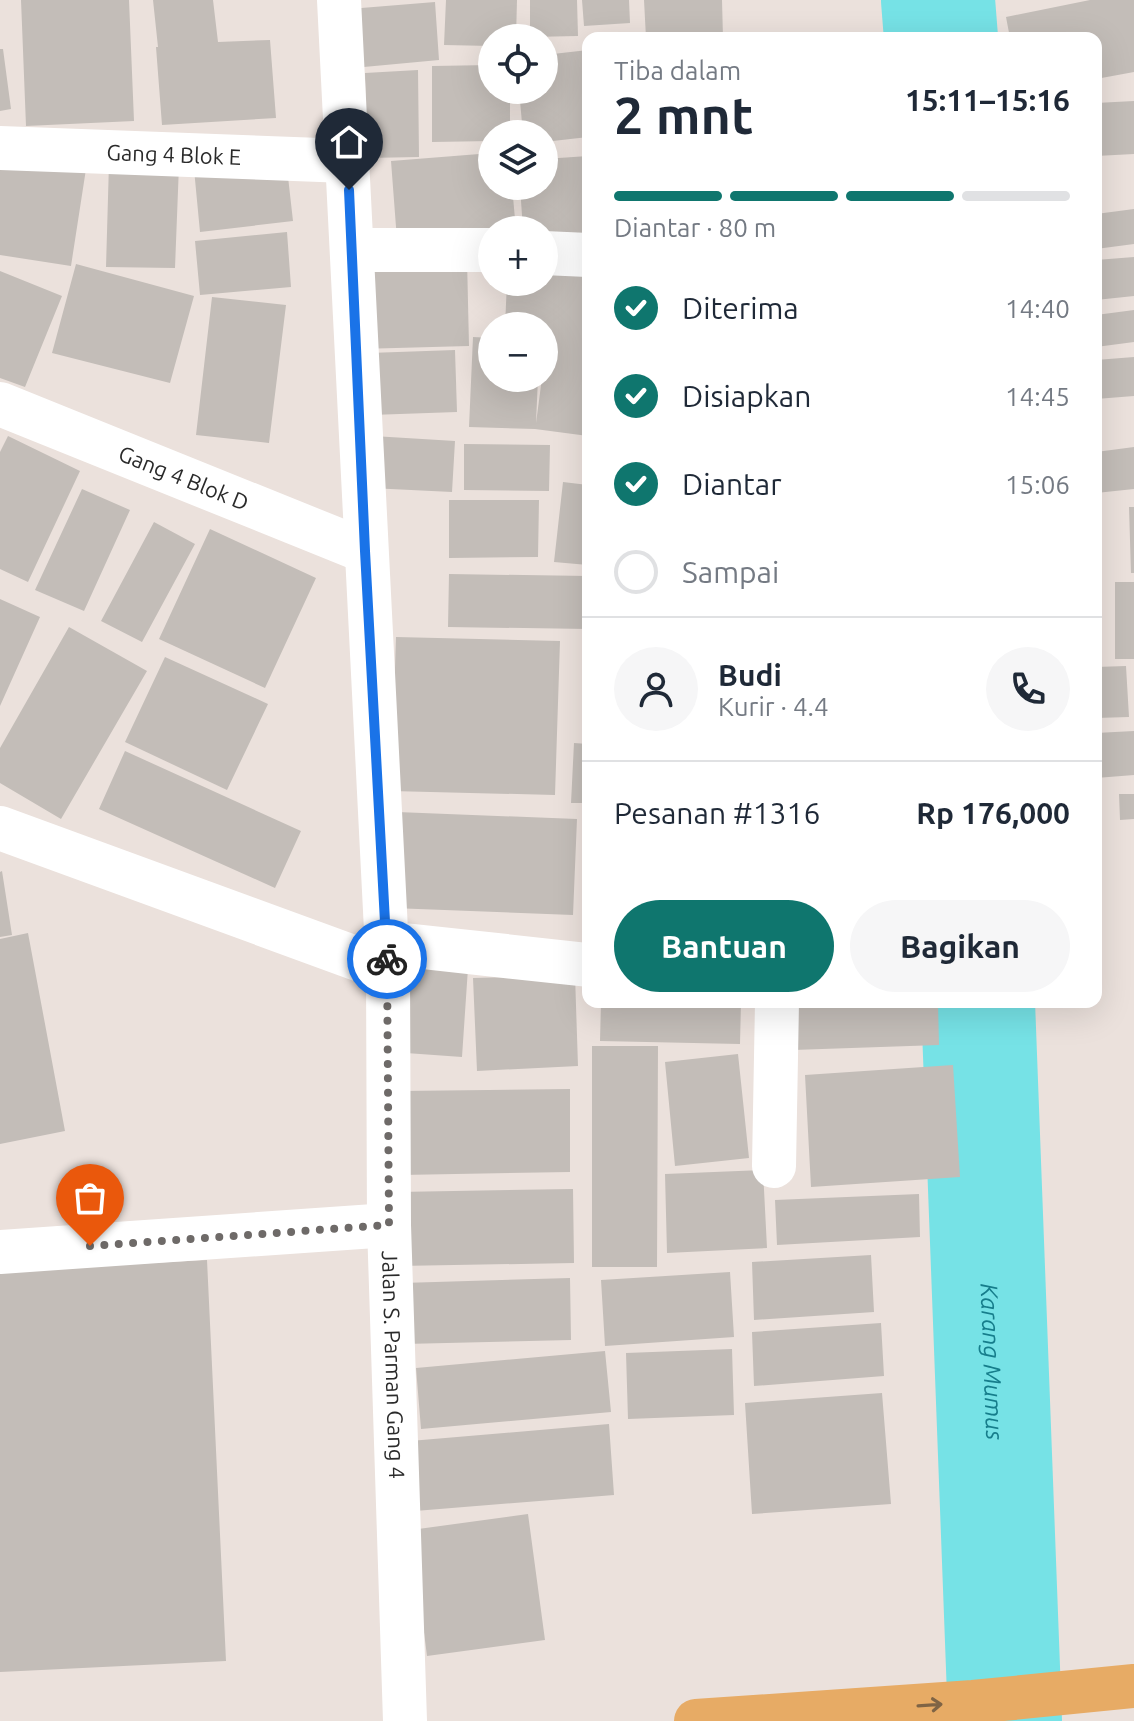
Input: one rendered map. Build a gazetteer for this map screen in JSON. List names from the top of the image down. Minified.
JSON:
{"streets":{"street":["Gang 4 Blok E","Gang 4 Blok D","Jalan S. Parman Gang 4"]},"crossings":[["Gang 4 Blok E","Jalan S. Parman Gang 4"],["Gang 4 Blok D","Jalan S. Parman Gang 4"]],"water":["Karang Mumus"],"page":{"map_buttons":["+","−"],"heading":["2 mnt","Tiba dalam","15:11–15:16"],"panel":["Budi","Kurir · 4.4","Pesanan #1316","Rp 176,000"],"bar":"Diantar · 80 m","list":[["Diterima","14:40"],["Disiapkan","14:45"],["Diantar","15:06"],"Sampai"],"buttons":["Bantuan","Bagikan"]}}
